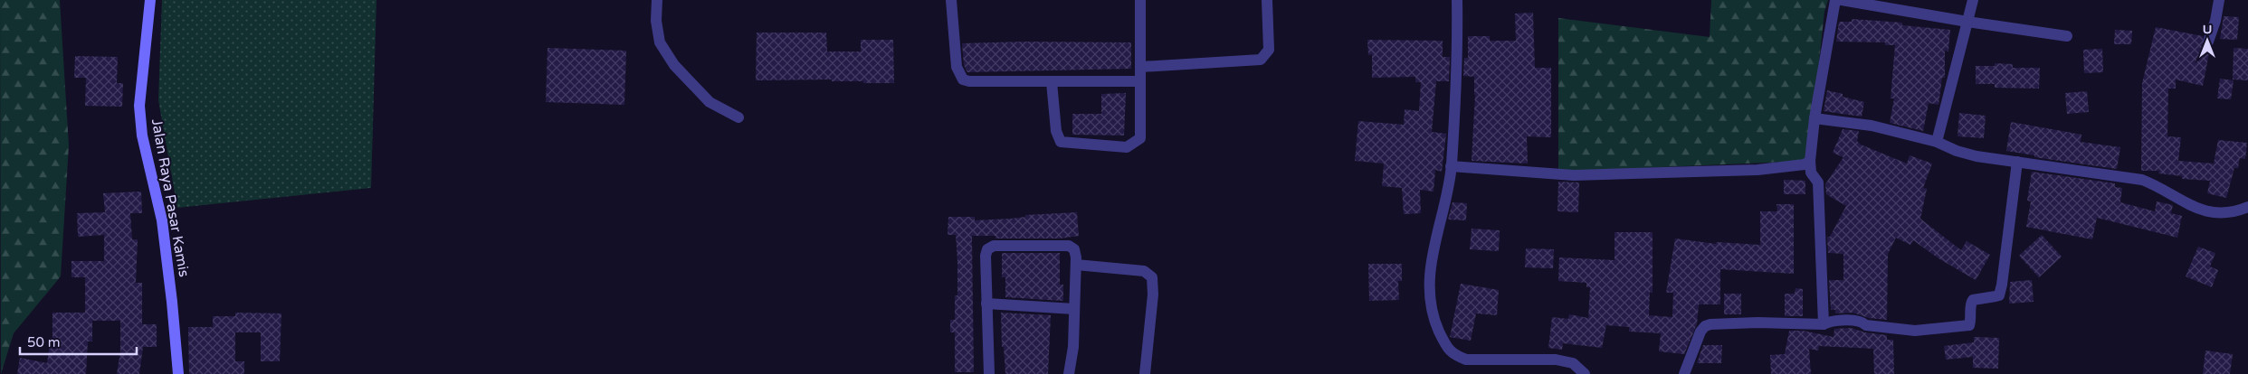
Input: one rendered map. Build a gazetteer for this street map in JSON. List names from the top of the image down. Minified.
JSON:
{"streets":{"main road":["Jalan Raya Pasar Kamis"]},"scale_bar":"50 m","north":"top"}
